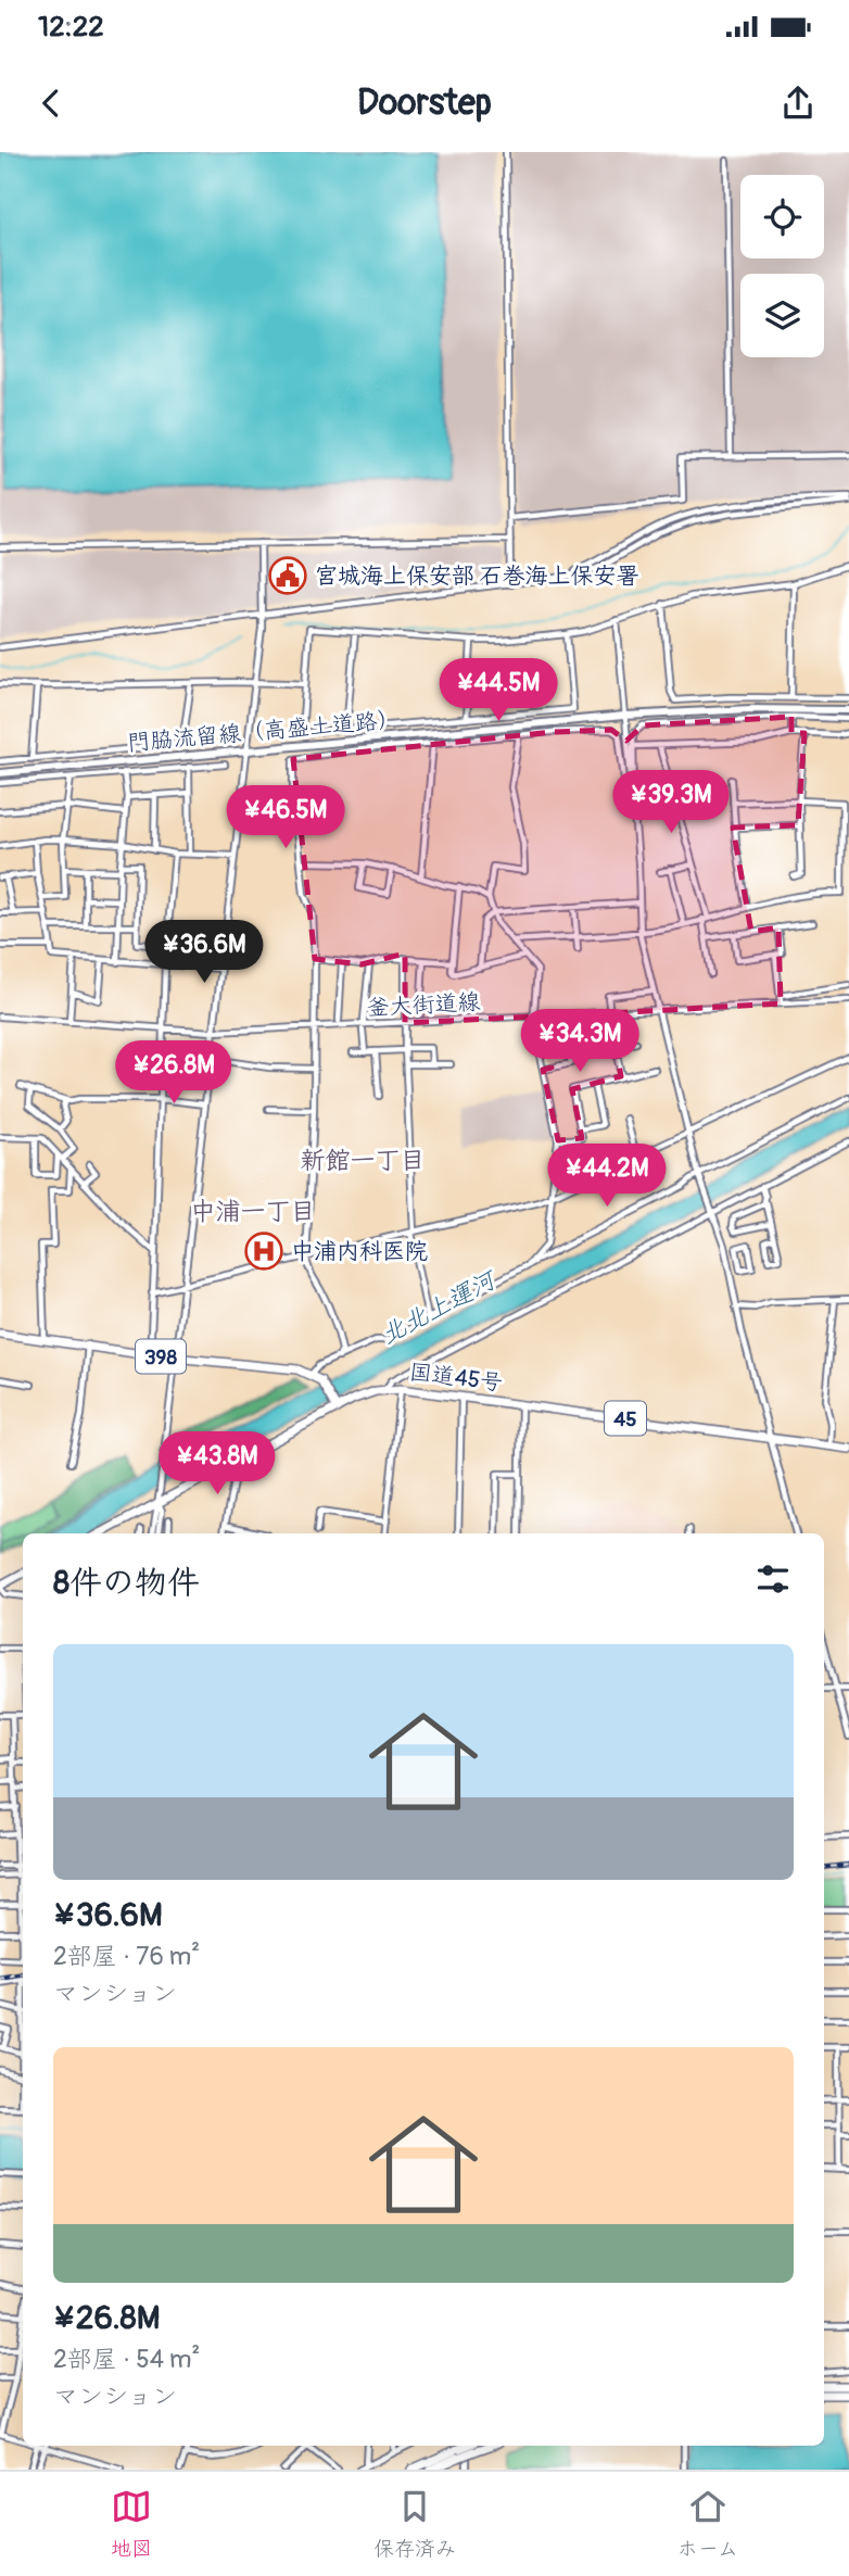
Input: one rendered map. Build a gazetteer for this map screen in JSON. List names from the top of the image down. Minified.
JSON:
{"streets":{"highway":["398","国道45号","45"],"main road":["門脇流留線（高盛土道路）"],"street":["釜大街道線"]},"crossings":[["398","国道45号"]],"districts":["新館一丁目","中浦一丁目"],"water":["北北上運河"],"places":{"public building":["宮城海上保安部 石巻海上保安署"],"hospital":["中浦内科医院"]},"page":{"status":"12:22","header":"Doorstep","price":["¥44.5M","¥39.3M","¥46.5M","¥36.6M","¥34.3M","¥26.8M","¥44.2M","¥43.8M"],"heading":"8件の物件","list":[{"name":"¥36.6M","note":"2部屋 · 76 m² · マンション"},{"name":"¥26.8M","note":"2部屋 · 54 m² · マンション"}],"tabs":["地図","保存済み","ホーム"]}}
